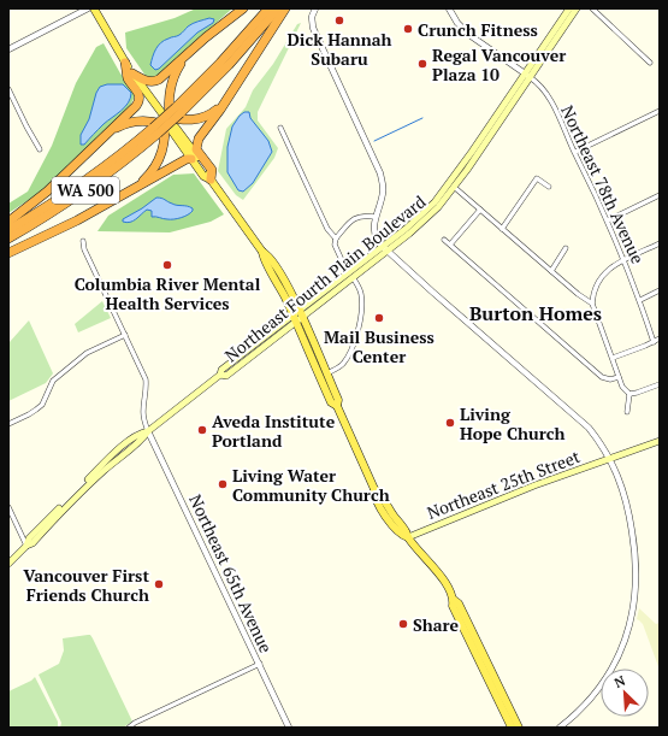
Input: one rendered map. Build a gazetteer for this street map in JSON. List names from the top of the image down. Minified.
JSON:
{"streets":{"highway":["WA 500"],"main road":["Northeast Fourth Plain Boulevard","Northeast 25th Street"],"street":["Northeast 78th Avenue","Northeast 65th Avenue"]},"crossings":[["Northeast 78th Avenue","Northeast Fourth Plain Boulevard"],["Northeast Fourth Plain Boulevard","Northeast 65th Avenue"]],"districts":["Burton Homes"],"places":["Dick Hannah Subaru","Crunch Fitness","Regal Vancouver Plaza 10","Columbia River Mental Health Services","Mail Business Center","Living Hope Church","Aveda Institute Portland","Living Water Community Church","Vancouver First Friends Church","Share"],"north":"top left"}
